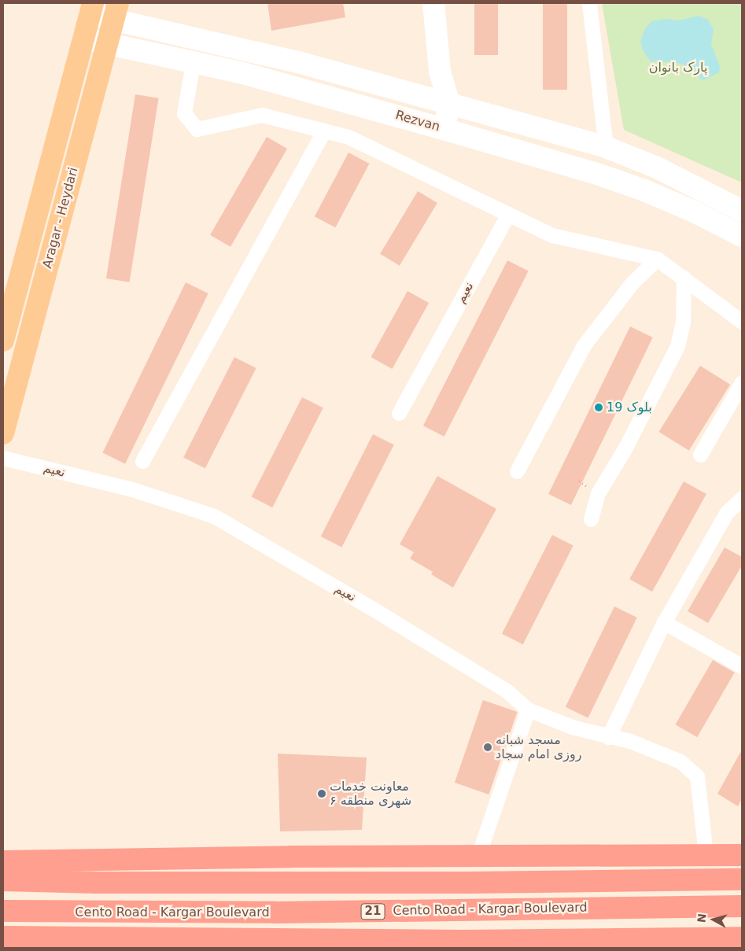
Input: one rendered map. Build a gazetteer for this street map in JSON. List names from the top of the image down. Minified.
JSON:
{"streets":{"highway":["Cento Road - Kargar Boulevard","21"],"main road":["Rezvan","Aragar - Heydari"],"street":["نعیم"]},"crossings":[["Rezvan","Aragar - Heydari"]],"parks":["پارک بانوان"],"places":["بلوک 19","مسجد شبانه روزی امام سجاد","معاونت خدمات شهری منطقه ۶"],"north":"left"}
